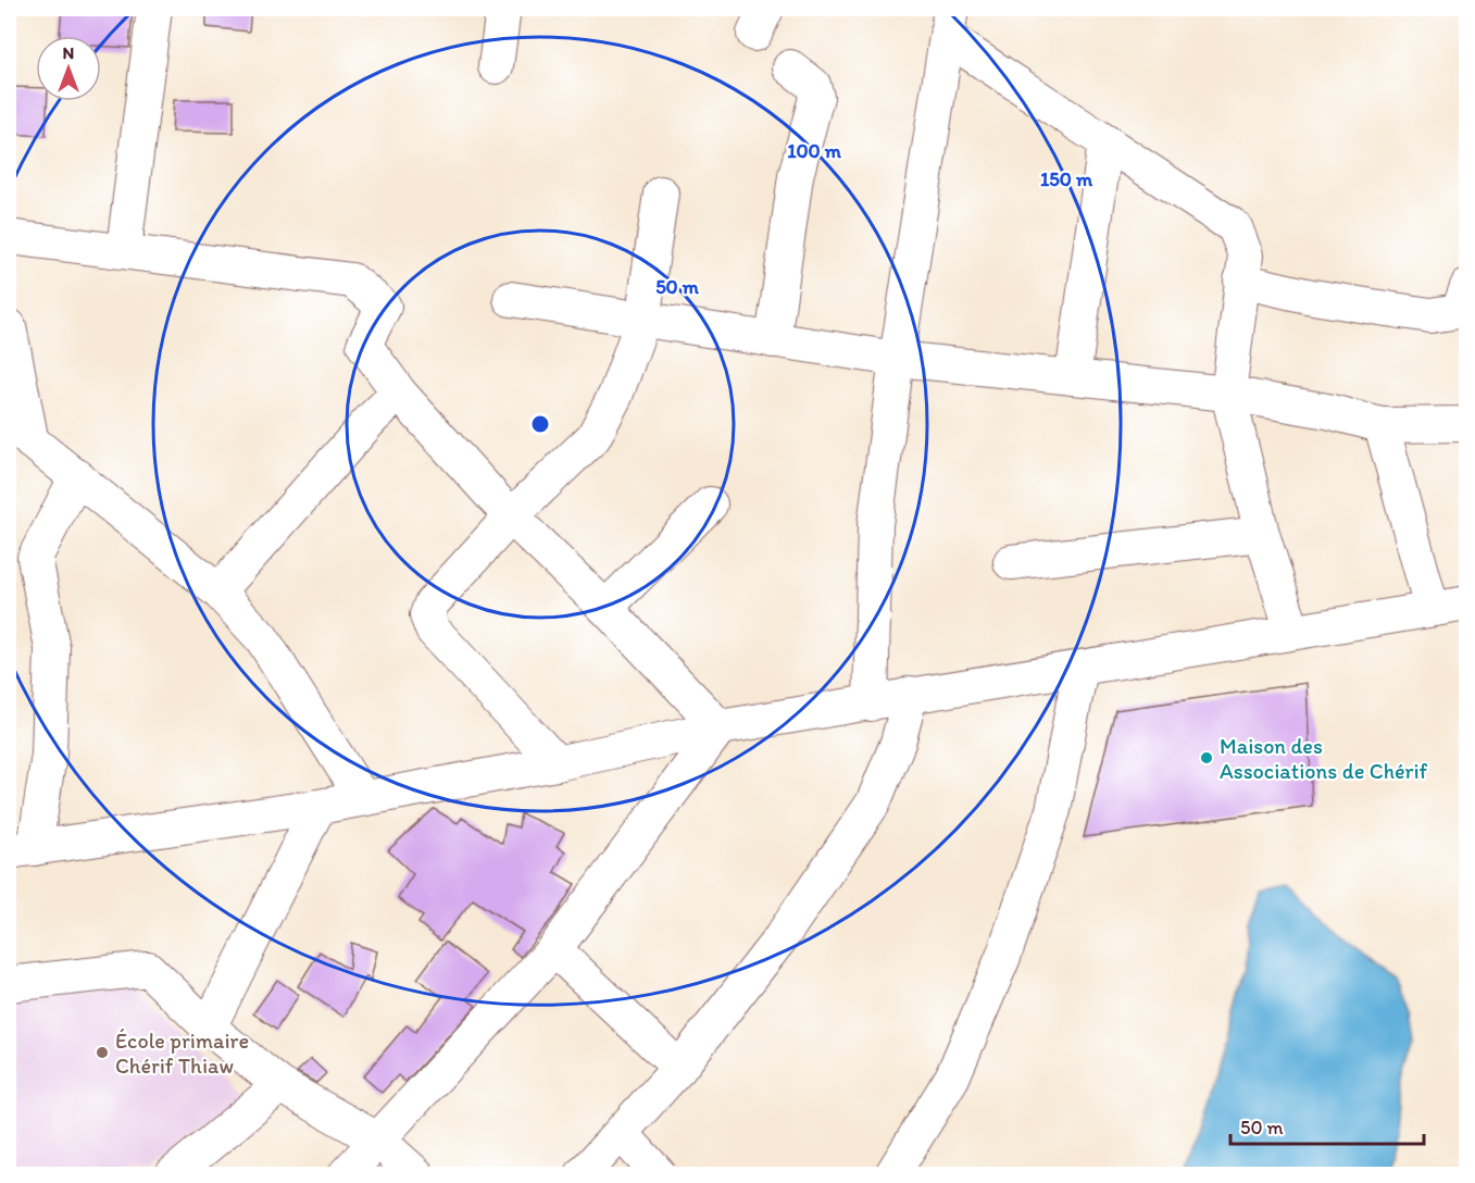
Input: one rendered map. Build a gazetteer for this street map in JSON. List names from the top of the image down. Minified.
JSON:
{"places":["Maison des Associations de Chérif","École primaire Chérif Thiaw"],"scale_bar":"50 m","north":"top","rings":["100 m","150 m","50 m"]}
